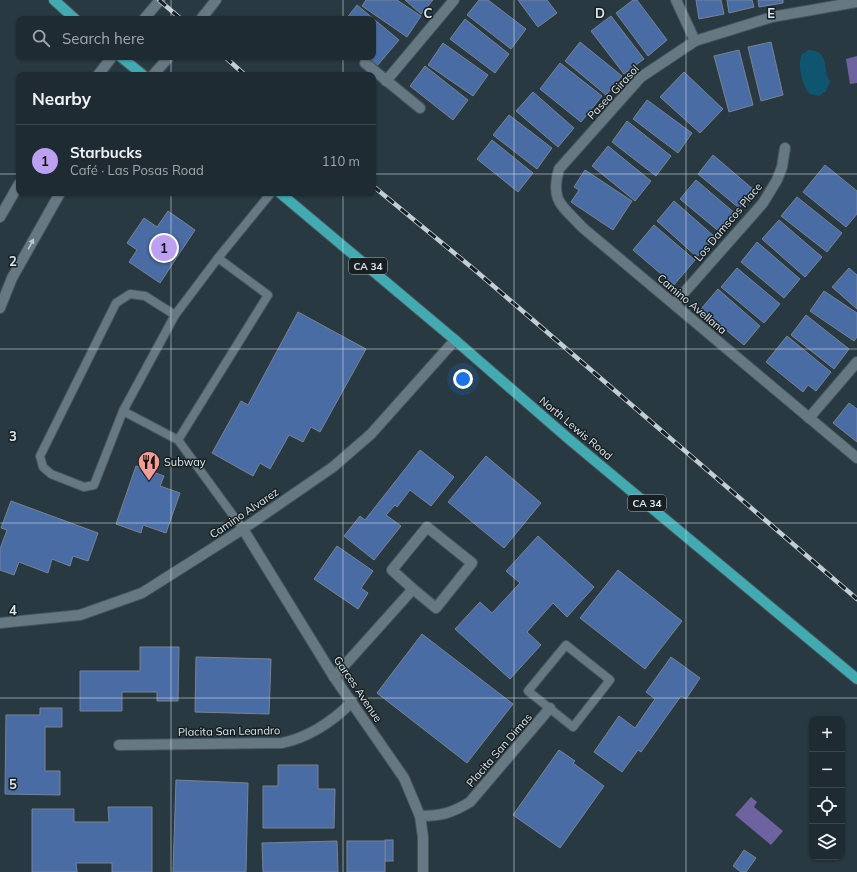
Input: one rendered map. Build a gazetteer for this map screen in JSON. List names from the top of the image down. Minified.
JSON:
{"streets":{"main road":["CA 34","North Lewis Road"],"street":["Paseo Girasol","Los Damscos Place","Camino Avellana","Camino Alvarez","Garces Avenue","Placita San Leandro","Placita San Dimas"]},"crossings":[["Paseo Girasol","Camino Avellana"],["Los Damscos Place","Camino Avellana"],["North Lewis Road","Camino Alvarez"],["Camino Alvarez","Garces Avenue"],["Garces Avenue","Placita San Leandro"],["Garces Avenue","Placita San Dimas"]],"places":{"restaurant":["Subway"]},"page":{"search":"Search here","heading":"Nearby","list":[{"mark":"1","name":"Starbucks","note":"Café · Las Posas Road","value":"110 m"}],"pins":"1","map_buttons":["+","−"]},"grid":{"columns":["C","D","E"],"rows":["2","3","4","5"]}}
